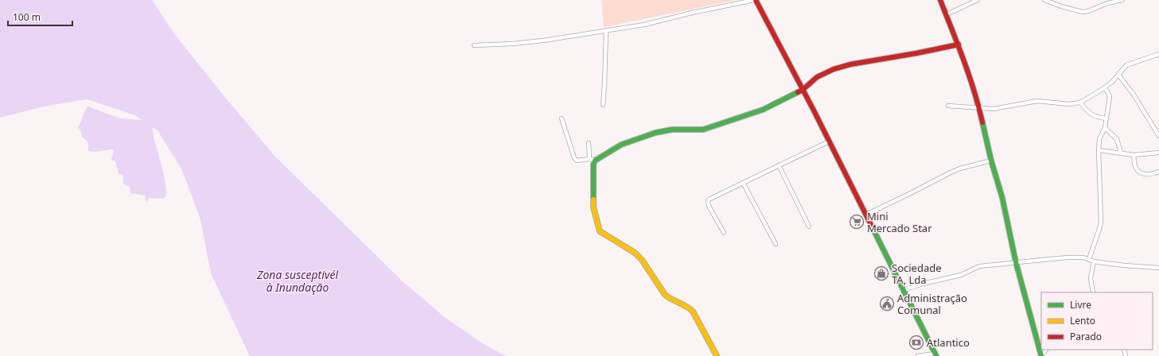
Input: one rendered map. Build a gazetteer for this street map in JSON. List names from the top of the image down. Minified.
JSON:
{"water":["Zona susceptivél à Inundação"],"places":{"supermarket":["Mini Mercado Star"],"shop":["Sociedade TA, Lda"],"public building":["Administração Comunal"],"bank":["Atlantico"]},"legend":["Livre","Lento","Parado"],"scale_bar":"100 m"}
